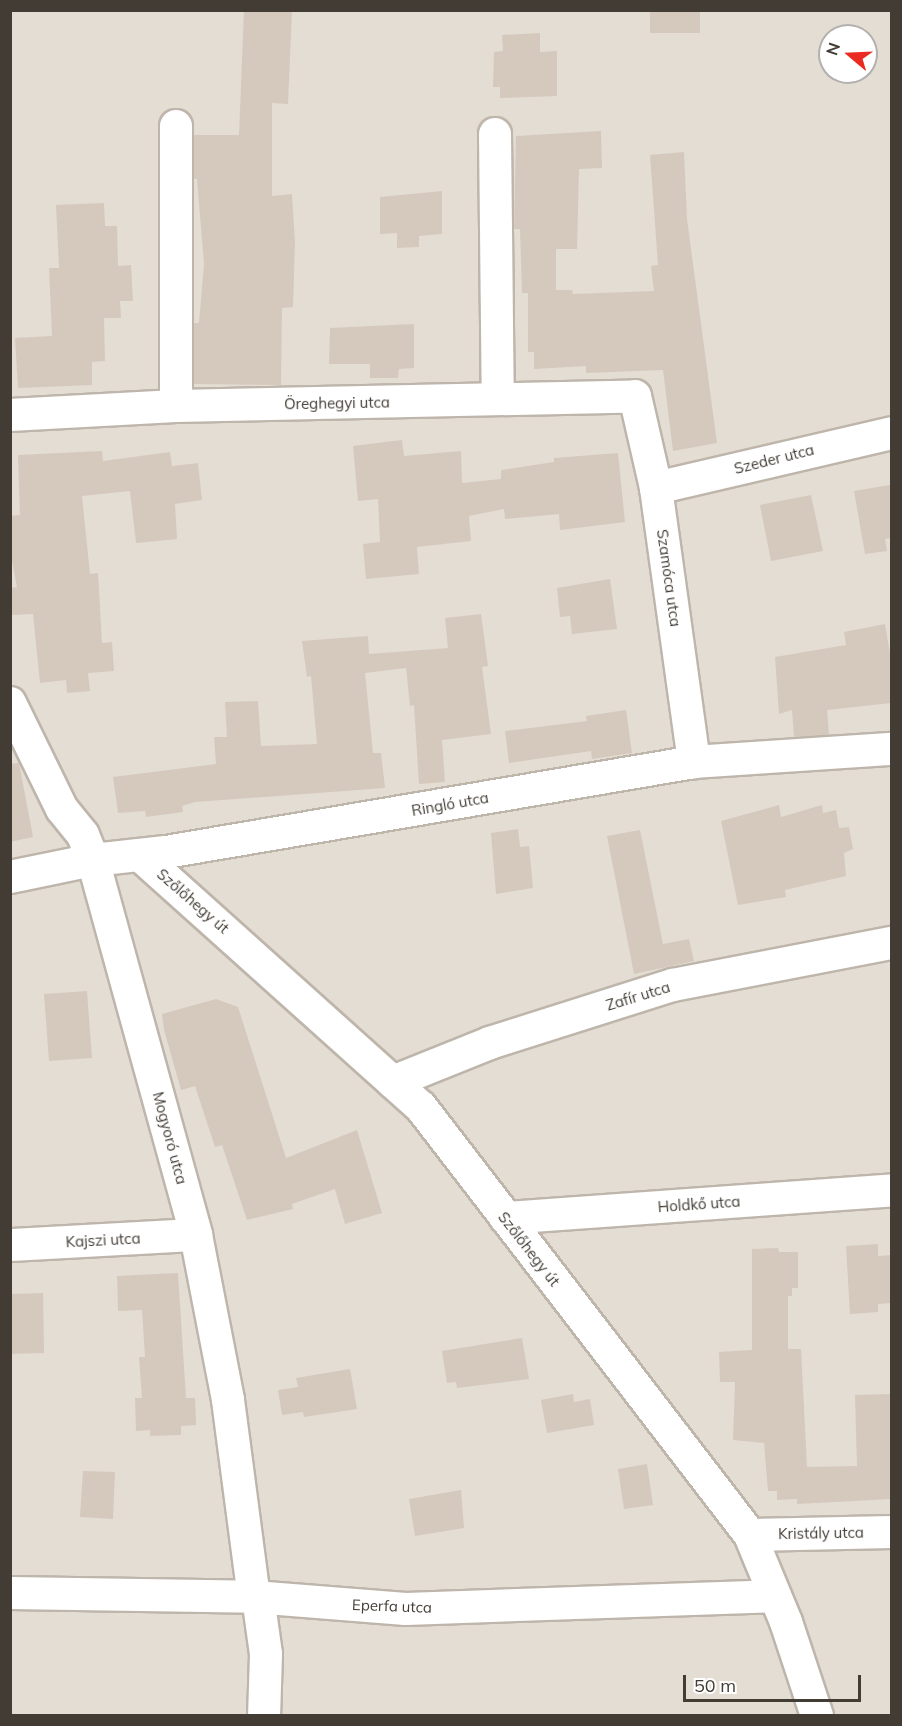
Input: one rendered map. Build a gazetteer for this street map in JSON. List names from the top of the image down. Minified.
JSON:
{"streets":{"street":["Öreghegyi utca","Szeder utca","Szamóca utca","Ringló utca","Szőlőhegy út","Zafír utca","Mogyoró utca","Holdkő utca","Kajszi utca","Kristály utca","Eperfa utca"]},"crossings":[["Öreghegyi utca","Szamóca utca"],["Szeder utca","Szamóca utca"],["Szamóca utca","Ringló utca"],["Ringló utca","Szőlőhegy út"],["Ringló utca","Mogyoró utca"],["Szőlőhegy út","Zafír utca"],["Szőlőhegy út","Holdkő utca"],["Szőlőhegy út","Kristály utca"],["Szőlőhegy út","Eperfa utca"],["Mogyoró utca","Kajszi utca"],["Mogyoró utca","Eperfa utca"]],"scale_bar":"50 m","north":"left"}
